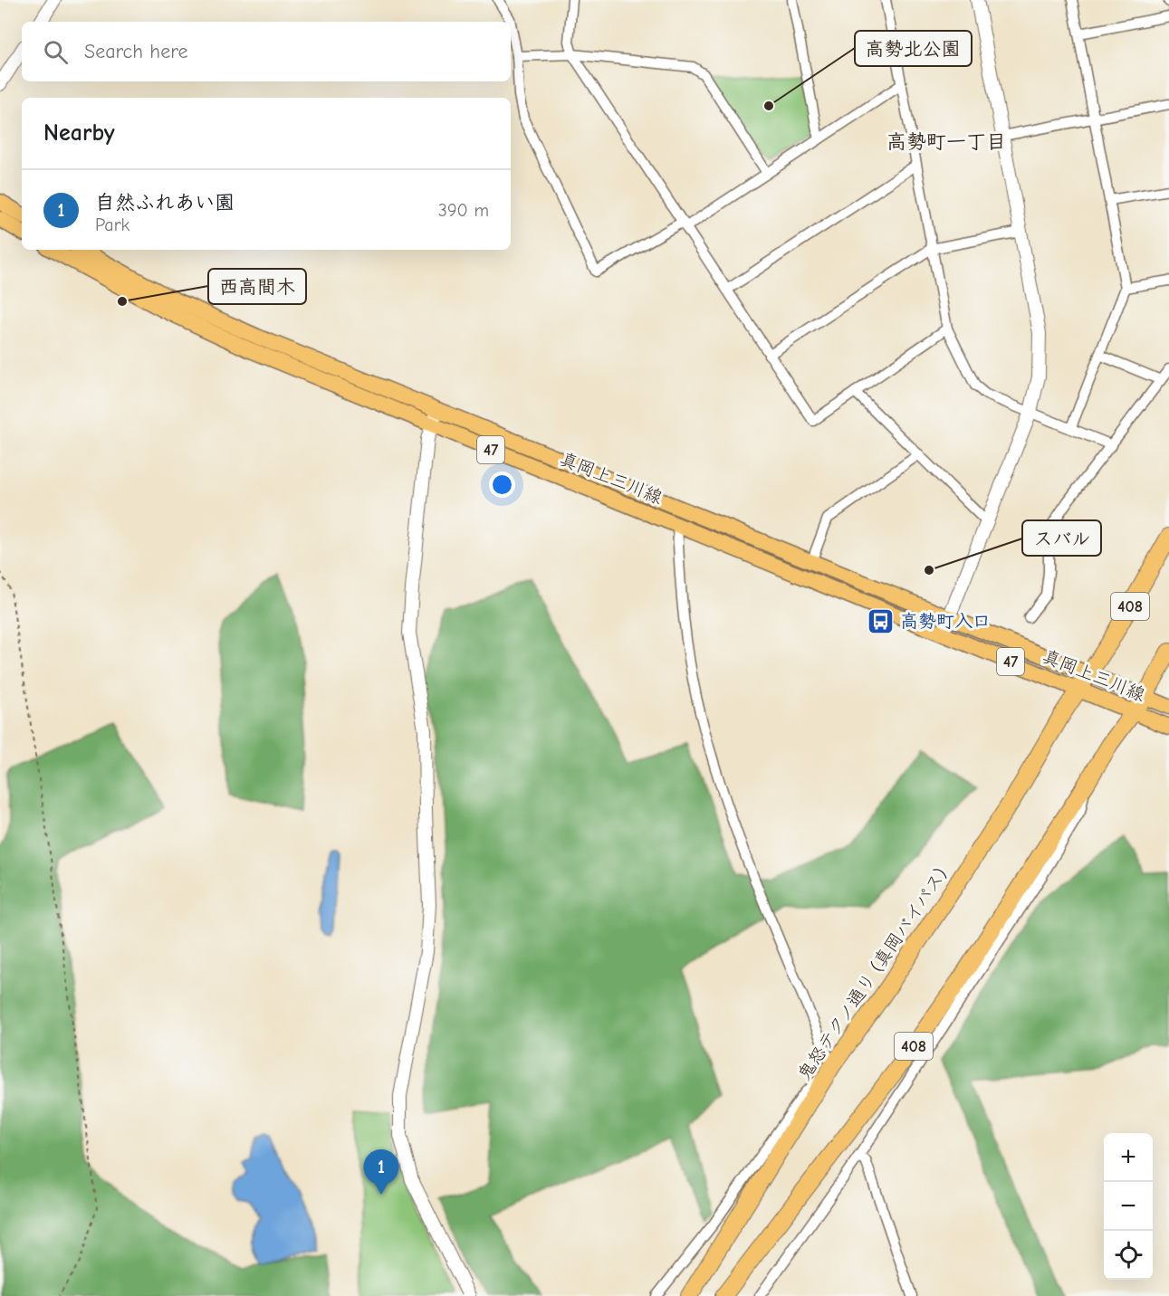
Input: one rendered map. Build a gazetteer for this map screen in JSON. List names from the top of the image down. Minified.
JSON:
{"streets":{"highway":["408","鬼怒テクノ通り (真岡バイパス)"],"main road":["47","真岡上三川線"]},"crossings":[["真岡上三川線","408"],["真岡上三川線","鬼怒テクノ通り (真岡バイパス)"],["408","鬼怒テクノ通り (真岡バイパス)"]],"districts":["高勢町一丁目"],"places":{"other":["高勢北公園","西高間木","スバル"],"bus stop":["高勢町入口"]},"page":{"search":"Search here","heading":"Nearby","list":[{"mark":"1","name":"自然ふれあい園","note":"Park","value":"390 m"}],"map_buttons":["+","−"],"pins":"1"}}
